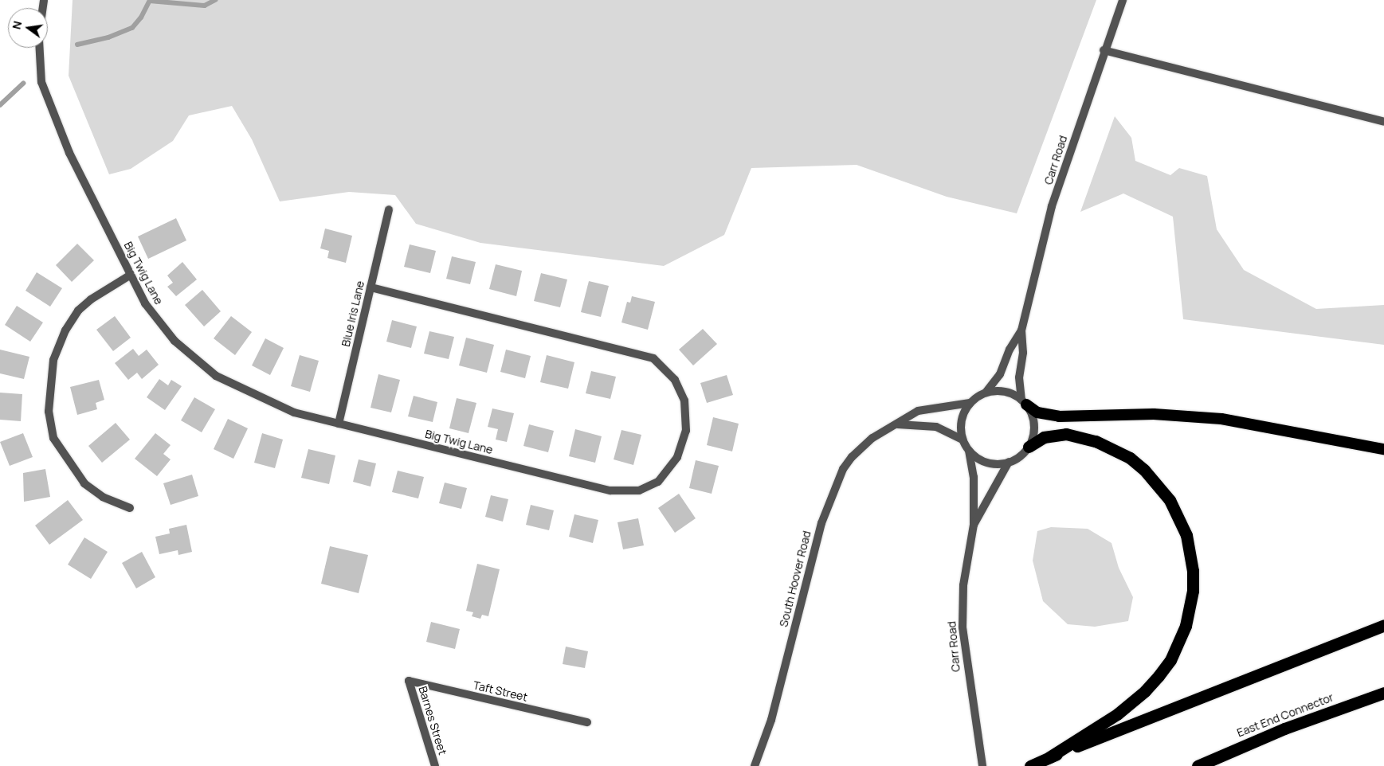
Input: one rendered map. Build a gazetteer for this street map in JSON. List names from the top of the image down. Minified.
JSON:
{"streets":{"highway":["East End Connector"],"street":["Carr Road","Big Twig Lane","Blue Iris Lane","South Hoover Road","Taft Street","Barnes Street"]},"crossings":[["Carr Road","South Hoover Road"],["Big Twig Lane","Blue Iris Lane"],["Taft Street","Barnes Street"]],"north":"left"}
